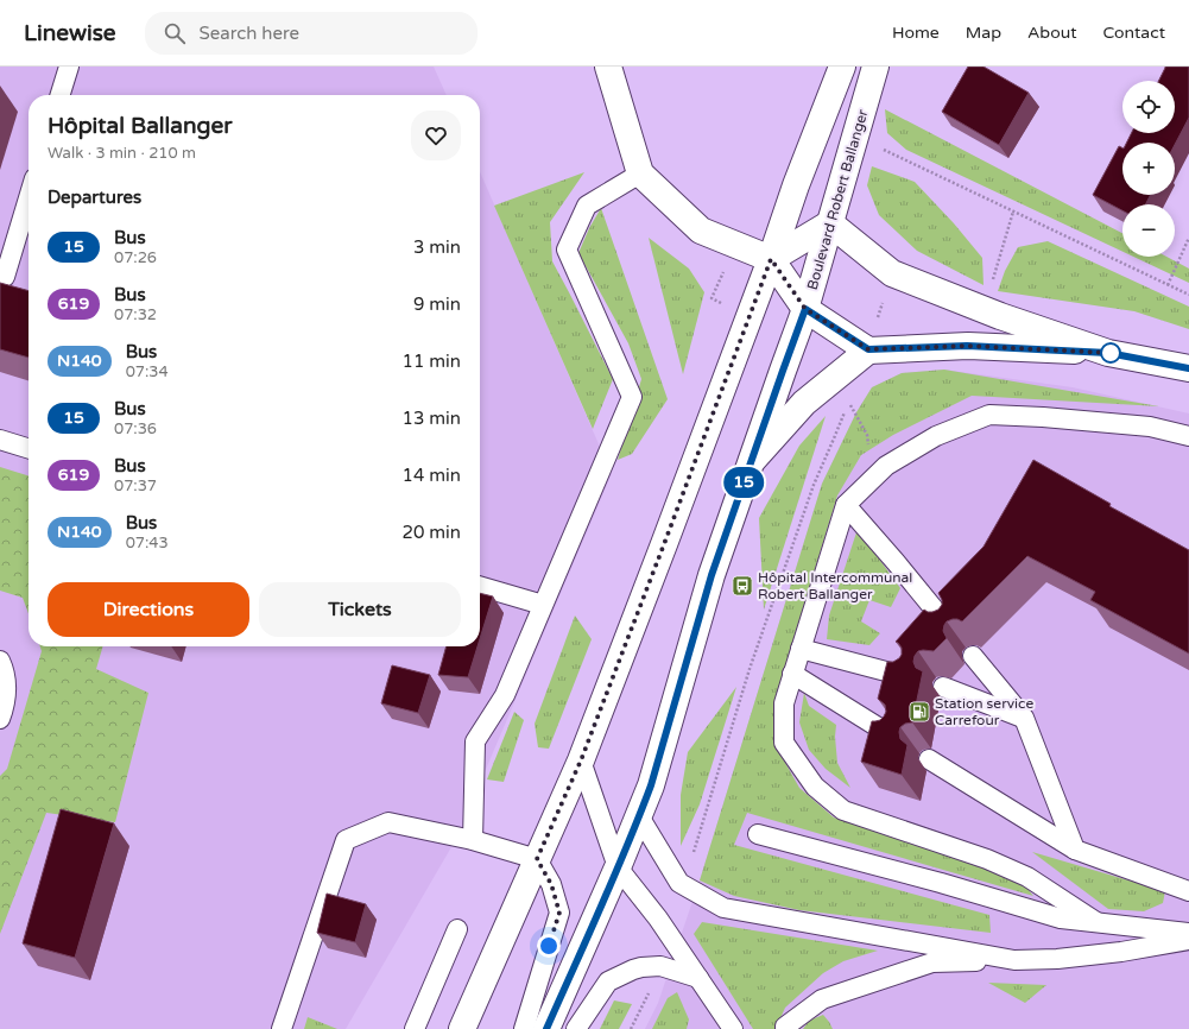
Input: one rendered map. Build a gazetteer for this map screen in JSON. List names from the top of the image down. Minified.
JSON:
{"streets":{"main road":["Boulevard Robert Ballanger"]},"places":{"bus stop":["Hôpital Intercommunal Robert Ballanger"],"fuel station":["Station service Carrefour"]},"lines":["bus line 15"],"page":{"header":"Linewise","search":"Search here","nav":["Home","Map","About","Contact"],"on_map":"15","map_buttons":["+","−"],"heading":[["Hôpital Ballanger","Walk · 3 min · 210 m"],"Departures"],"list":[{"mark":"15","name":"Bus","note":"07:26","value":"3 min"},{"mark":"619","name":"Bus","note":"07:32","value":"9 min"},{"mark":"N140","name":"Bus","note":"07:34","value":"11 min"},{"mark":"15","name":"Bus","note":"07:36","value":"13 min"},{"mark":"619","name":"Bus","note":"07:37","value":"14 min"},{"mark":"N140","name":"Bus","note":"07:43","value":"20 min"}],"buttons":["Directions","Tickets"]}}
